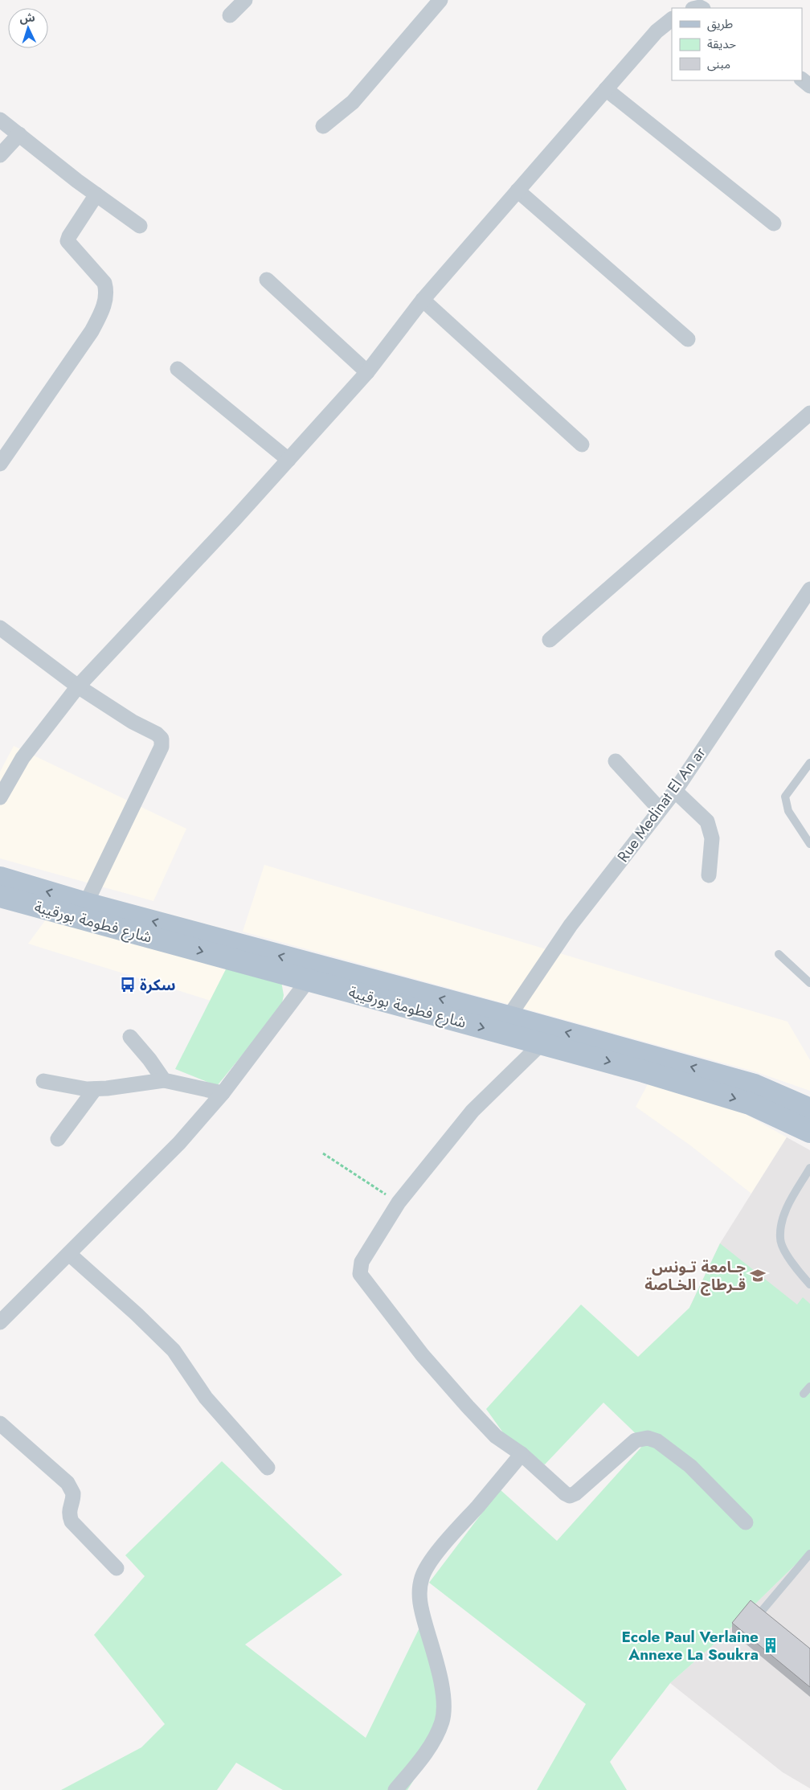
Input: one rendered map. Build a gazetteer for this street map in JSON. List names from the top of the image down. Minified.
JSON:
{"streets":{"main road":["شارع فطومة بورقيبة"],"street":["Rue Medinat El An ar"]},"crossings":[["Rue Medinat El An ar","شارع فطومة بورقيبة"]],"places":{"bus stop":["سكرة"],"school or university":["جـامعة تـونس قـرطاج الخـاصة"],"building":["Ecole Paul Verlaine Annexe La Soukra"]},"legend":["طريق","حديقة","مبنى"],"north":"top"}
